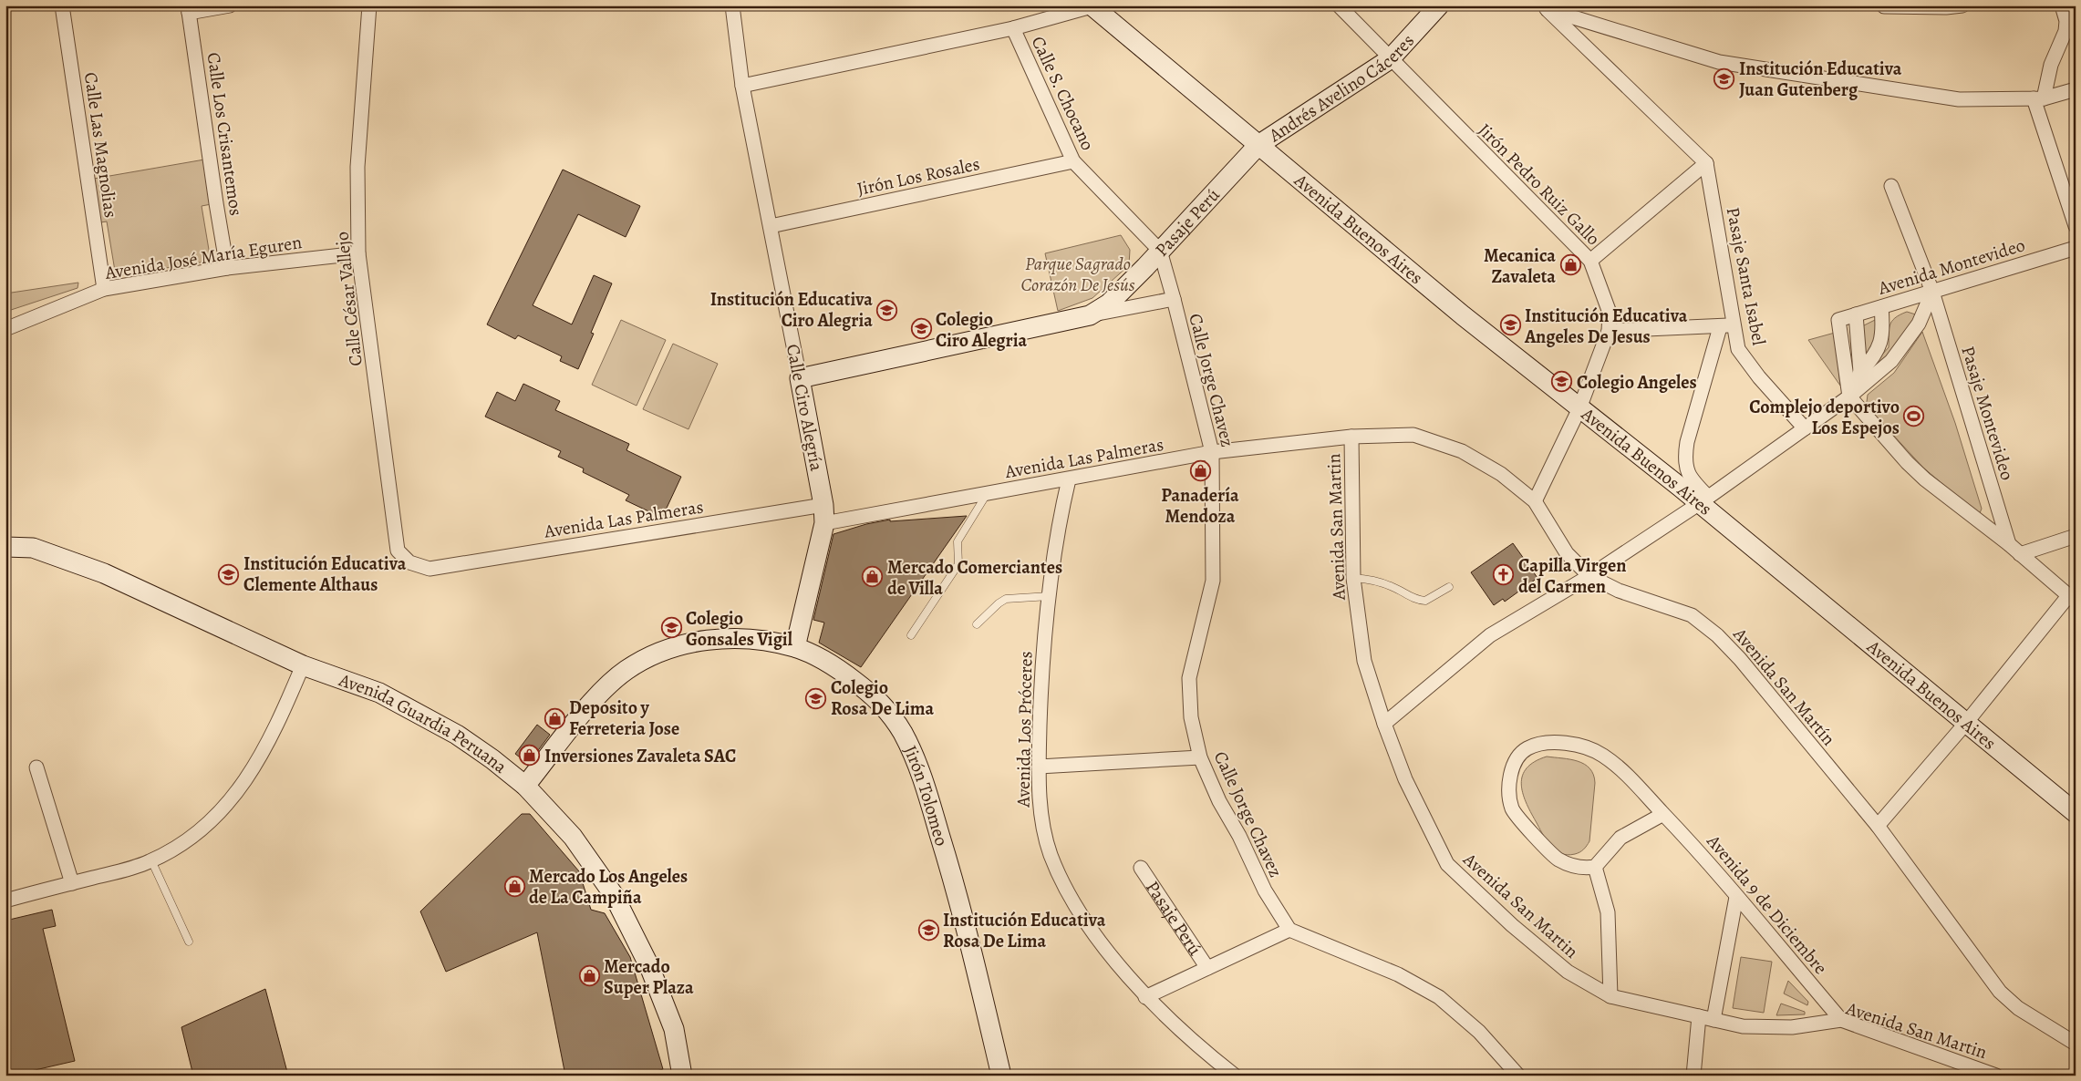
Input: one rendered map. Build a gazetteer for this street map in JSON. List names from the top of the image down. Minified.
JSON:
{"streets":{"street":["Andrés Avelino Cáceres","Calle S. Chocano","Calle Los Crisantemos","Calle Las Magnolias","Jirón Los Rosales","Jirón Pedro Ruiz Gallo","Pasaje Perú","Avenida Buenos Aires","Avenida José María Eguren","Avenida Montevideo","Pasaje Santa Isabel","Calle César Vallejo","Calle Jorge Chavez","Calle Ciro Alegría","Pasaje Montevideo","Avenida Las Palmeras","Avenida San Martin","Avenida San Martín","Avenida Guardia Peruana","Avenida Los Próceres","Jirón Tolomeo","Avenida 9 de Diciembre"]},"crossings":[["Andrés Avelino Cáceres","Jirón Pedro Ruiz Gallo"],["Andrés Avelino Cáceres","Pasaje Perú"],["Andrés Avelino Cáceres","Avenida Buenos Aires"],["Calle S. Chocano","Jirón Los Rosales"],["Calle S. Chocano","Pasaje Perú"],["Calle S. Chocano","Calle Jorge Chavez"],["Calle Los Crisantemos","Avenida José María Eguren"],["Calle Las Magnolias","Avenida José María Eguren"],["Jirón Los Rosales","Calle Ciro Alegría"],["Jirón Pedro Ruiz Gallo","Avenida Buenos Aires"],["Jirón Pedro Ruiz Gallo","Avenida San Martín"],["Pasaje Perú","Avenida Buenos Aires"],["Pasaje Perú","Calle Jorge Chavez"],["Pasaje Perú","Calle Ciro Alegría"],["Avenida José María Eguren","Calle César Vallejo"],["Avenida Montevideo","Pasaje Montevideo"],["Calle César Vallejo","Avenida Las Palmeras"],["Calle Jorge Chavez","Avenida Las Palmeras"],["Calle Ciro Alegría","Avenida Las Palmeras"],["Calle Ciro Alegría","Jirón Tolomeo"],["Avenida Las Palmeras","Avenida San Martin"],["Avenida Las Palmeras","Avenida San Martín"],["Avenida Las Palmeras","Avenida Los Próceres"],["Avenida San Martin","Avenida San Martín"],["Avenida San Martin","Avenida 9 de Diciembre"],["Avenida Guardia Peruana","Jirón Tolomeo"]],"parks":["Parque Sagrado Corazón De Jesús"],"places":{"school or university":["Institución Educativa Juan Gutenberg","Institución Educativa Ciro Alegria","Institución Educativa Angeles De Jesus","Colegio Ciro Alegria","Colegio Angeles","Institución Educativa Clemente Althaus","Colegio Gonsales Vigil","Colegio Rosa De Lima","Institución Educativa Rosa De Lima"],"shop":["Mecanica Zavaleta","Panadería Mendoza","Mercado Comerciantes de Villa","Deposito y Ferreteria Jose","Inversiones Zavaleta SAC","Mercado Los Angeles de La Campiña","Mercado Super Plaza"],"sports":["Complejo deportivo Los Espejos"],"church":["Capilla Virgen del Carmen"]}}
